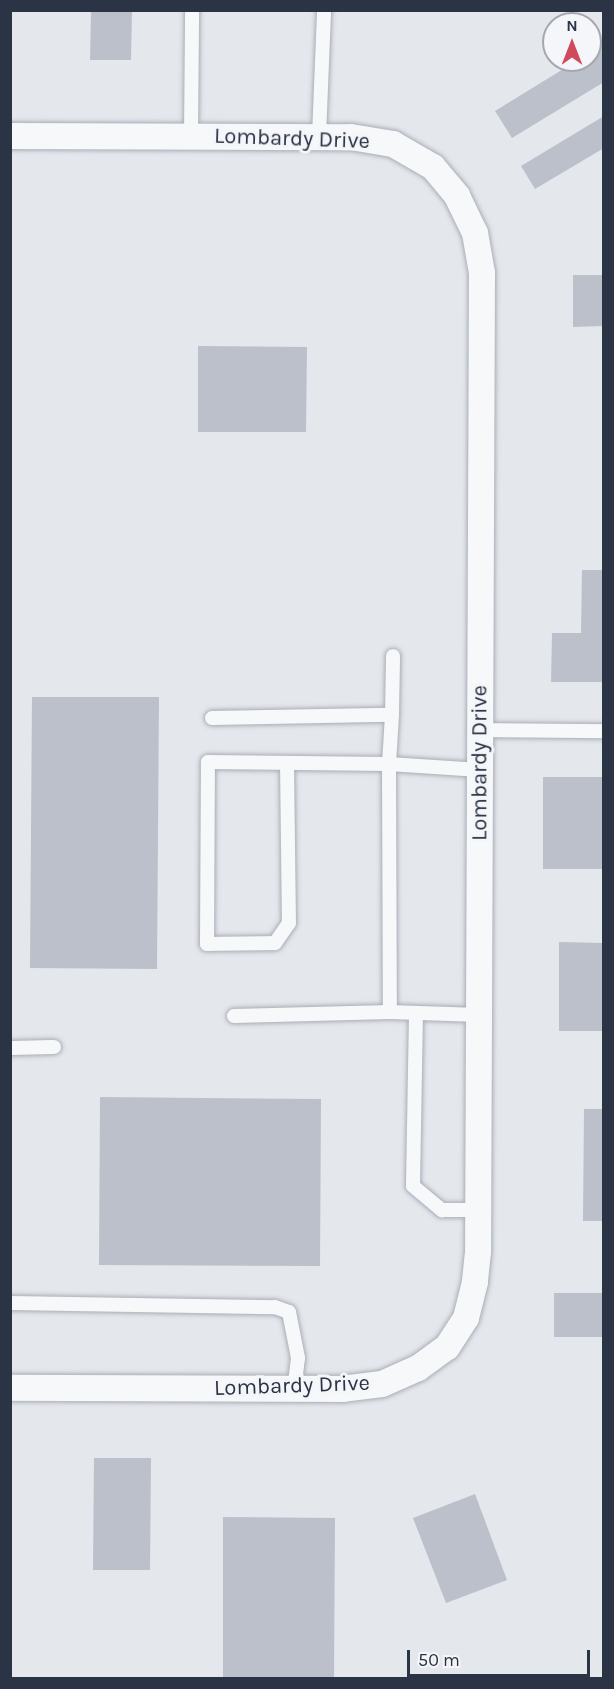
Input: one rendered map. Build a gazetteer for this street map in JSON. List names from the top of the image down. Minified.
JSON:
{"streets":{"street":["Lombardy Drive"]},"scale_bar":"50 m","north":"top"}
